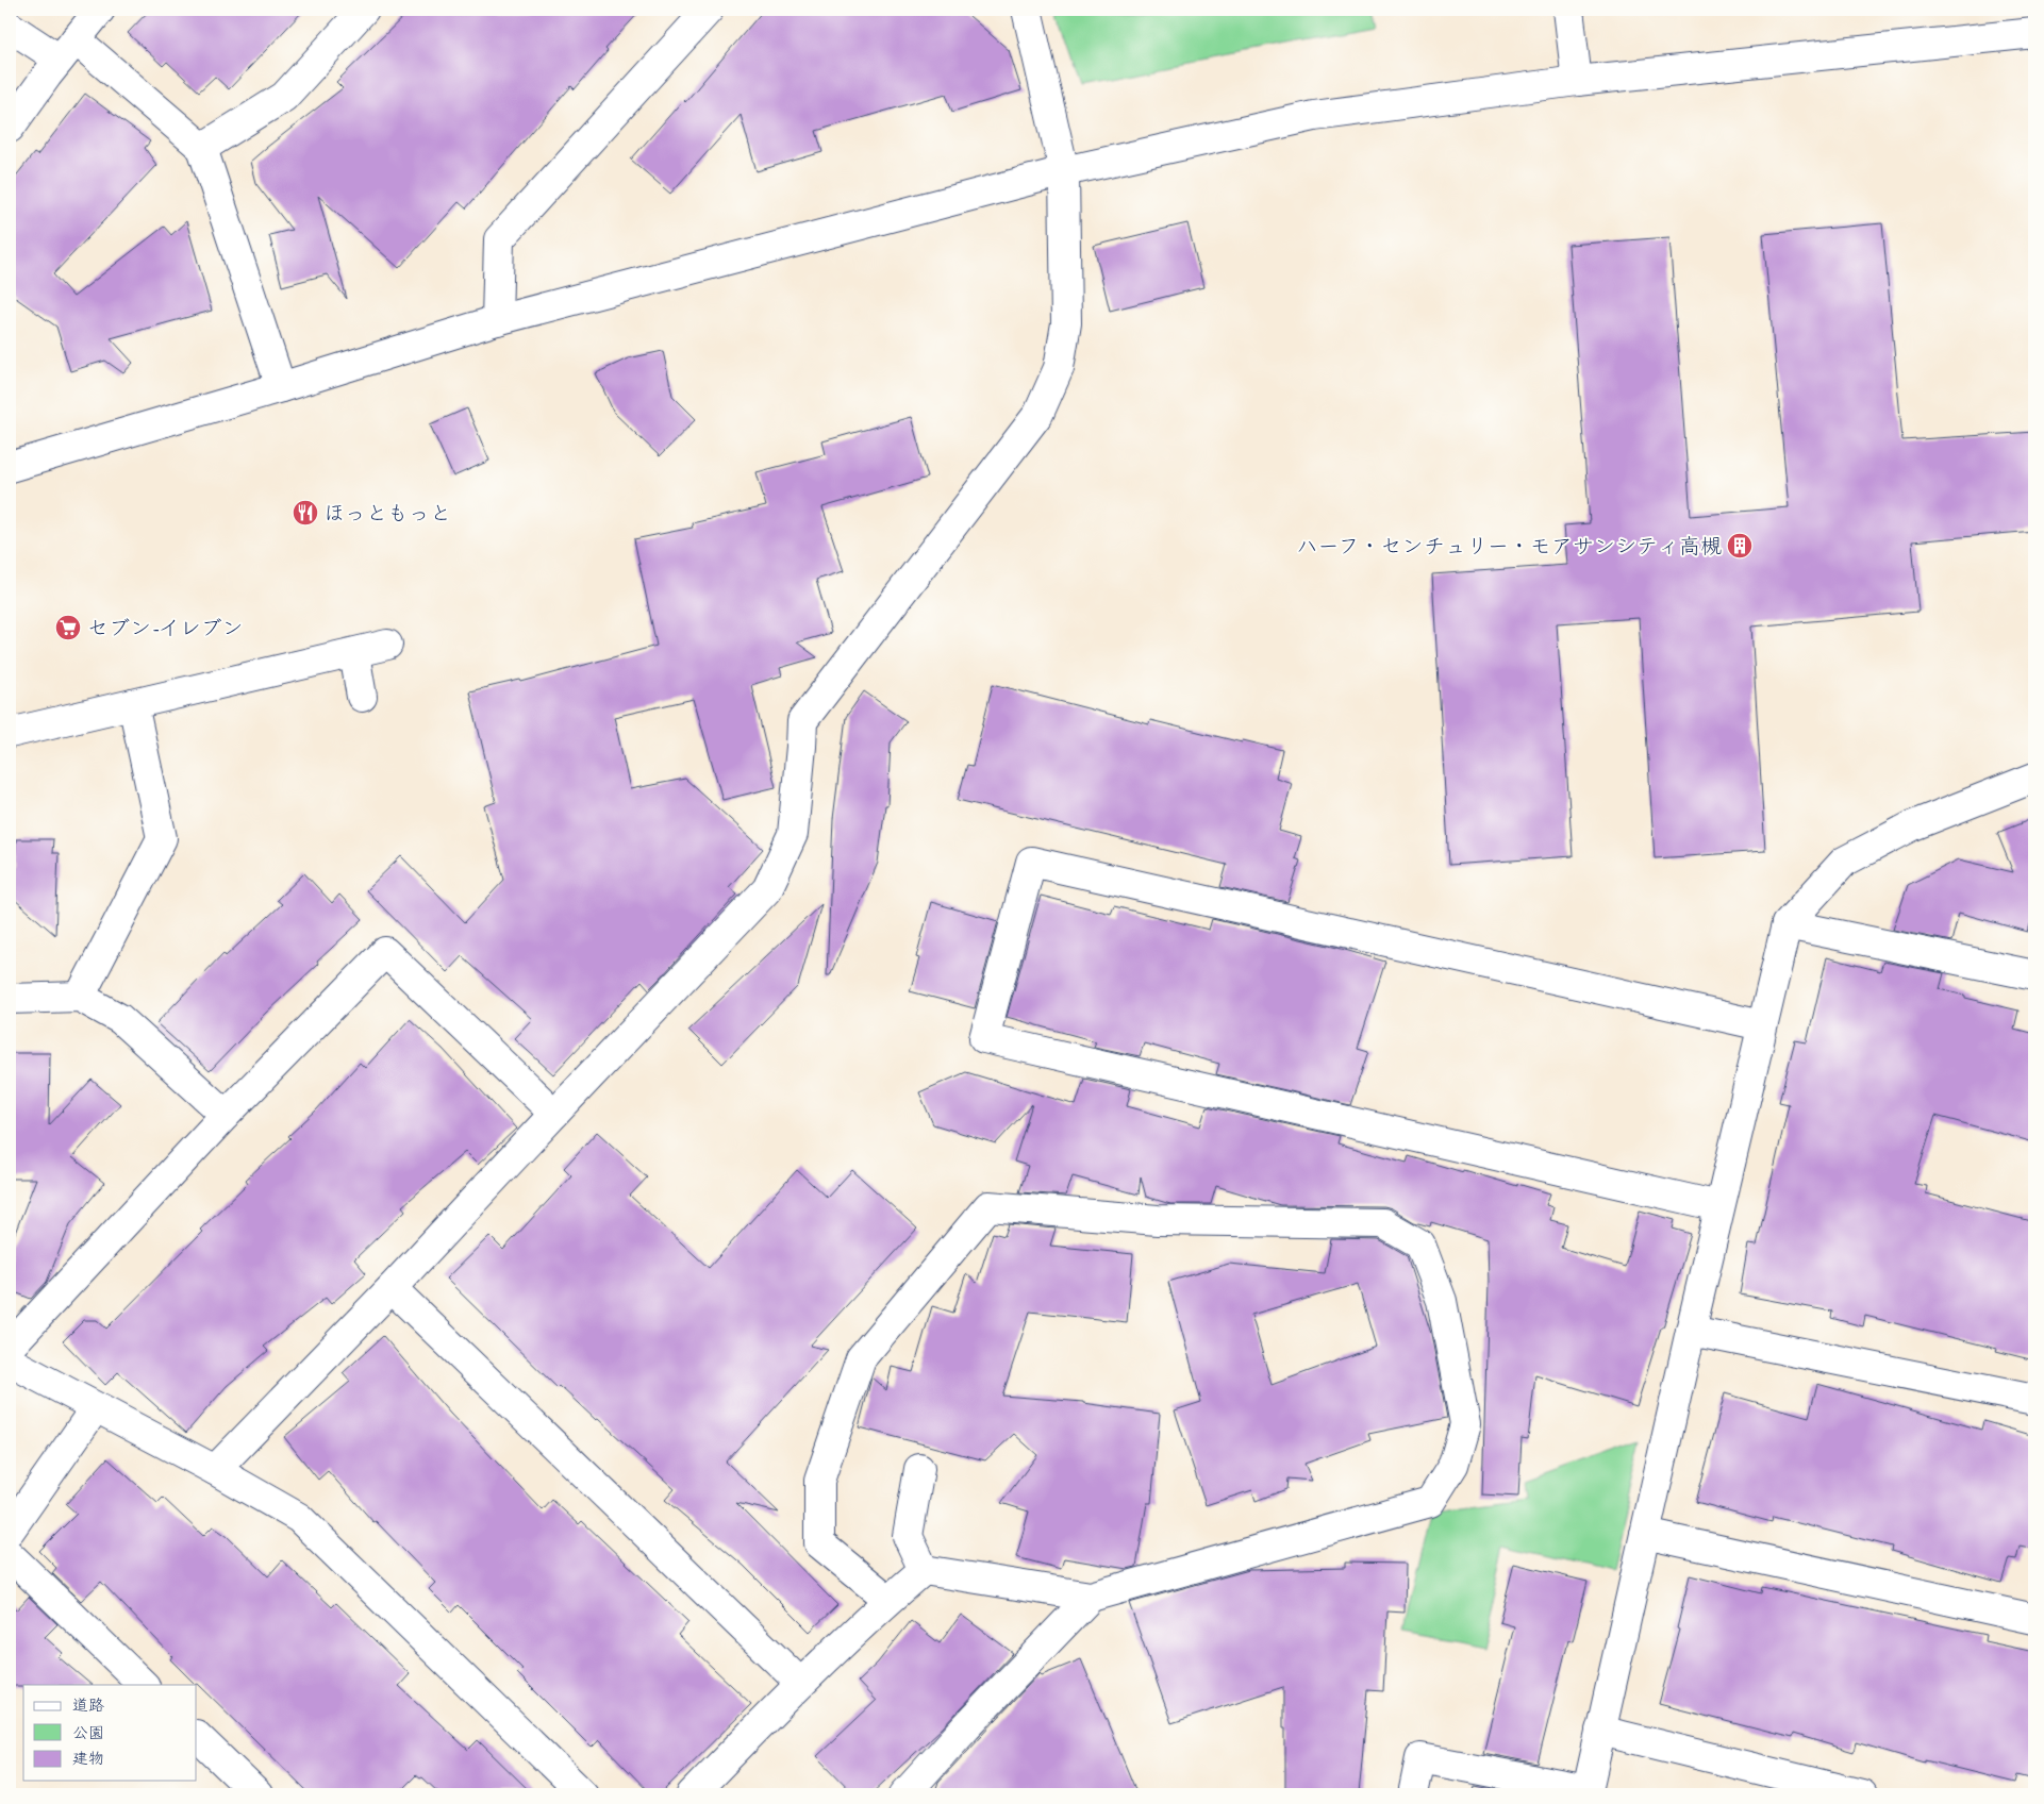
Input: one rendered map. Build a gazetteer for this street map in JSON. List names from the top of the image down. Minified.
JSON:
{"places":{"restaurant":["ほっともっと"],"building":["ハーフ・センチュリー・モアサンシティ高槻"],"supermarket":["セブン-イレブン"]},"legend":["道路","公園","建物"]}
